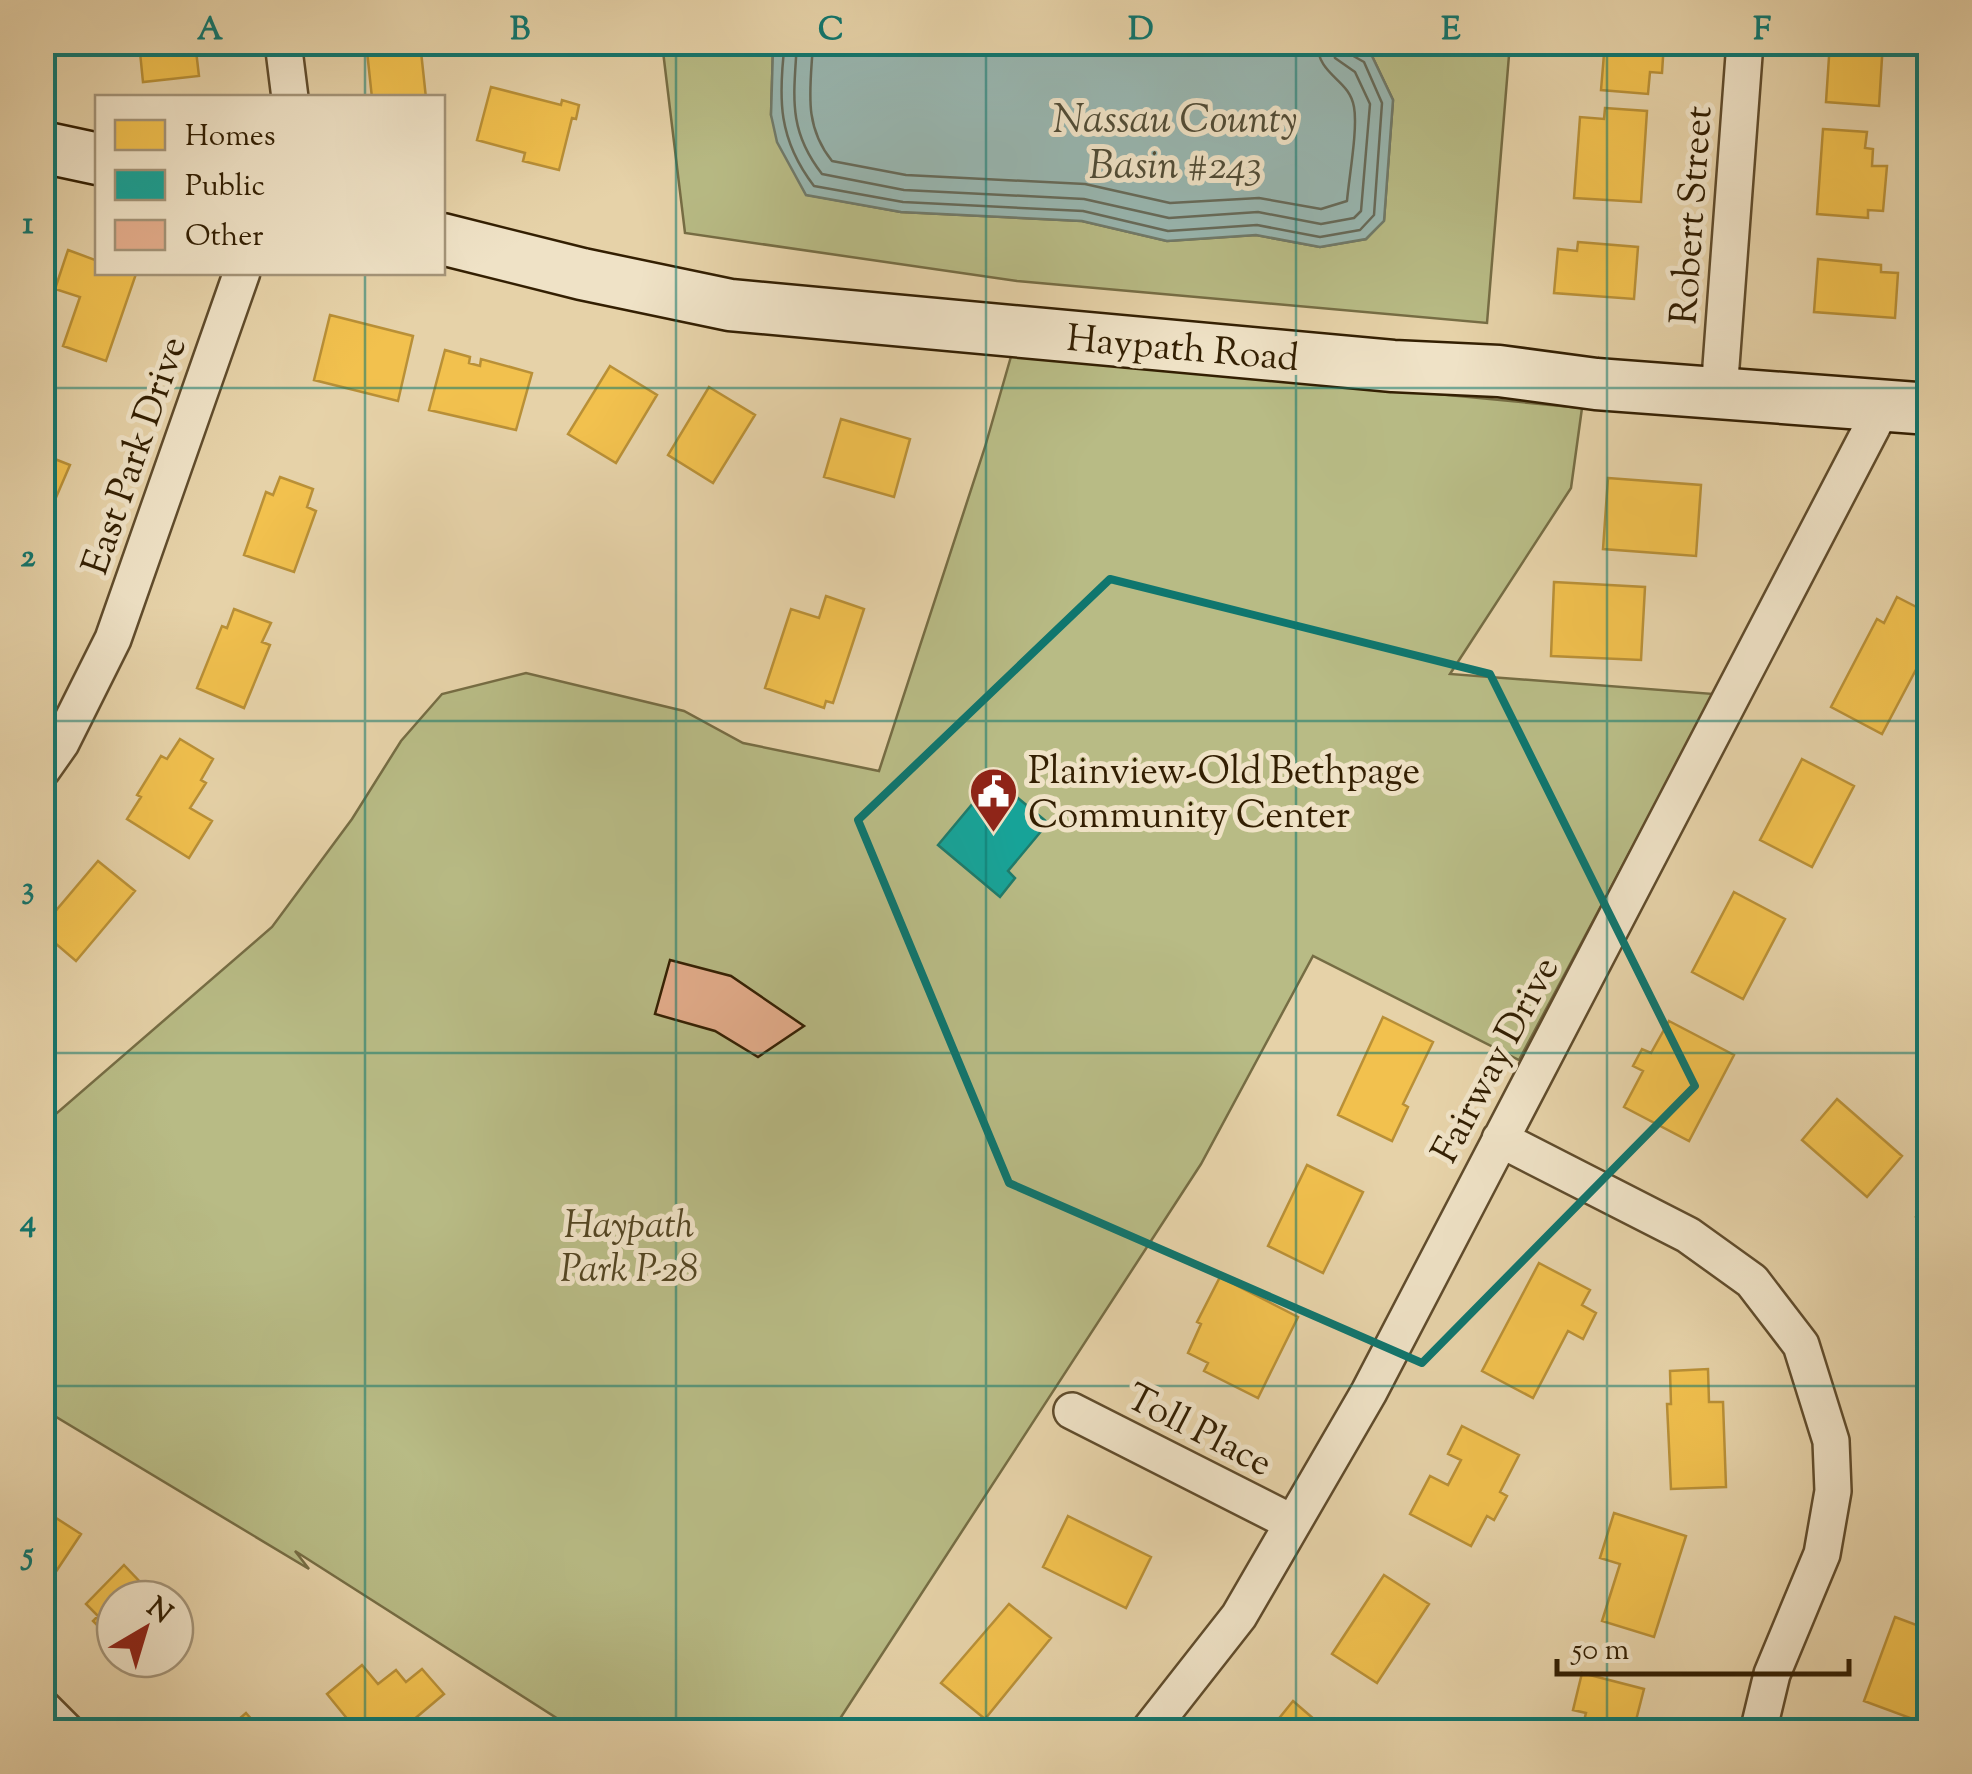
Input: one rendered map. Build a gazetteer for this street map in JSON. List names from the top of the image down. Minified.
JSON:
{"streets":{"street":["Robert Street","Haypath Road","East Park Drive","Fairway Drive","Toll Place"]},"crossings":[["Robert Street","Haypath Road"],["Haypath Road","Fairway Drive"],["Fairway Drive","Toll Place"]],"water":["Nassau County Basin #243"],"parks":["Haypath Park P-28"],"places":{"public building":["Plainview-Old Bethpage Community Center"]},"legend":["Homes","Public","Other"],"scale_bar":"50 m","north":"top right","grid":{"columns":["A","B","C","D","E","F"],"rows":["1","2","3","4","5"]}}
